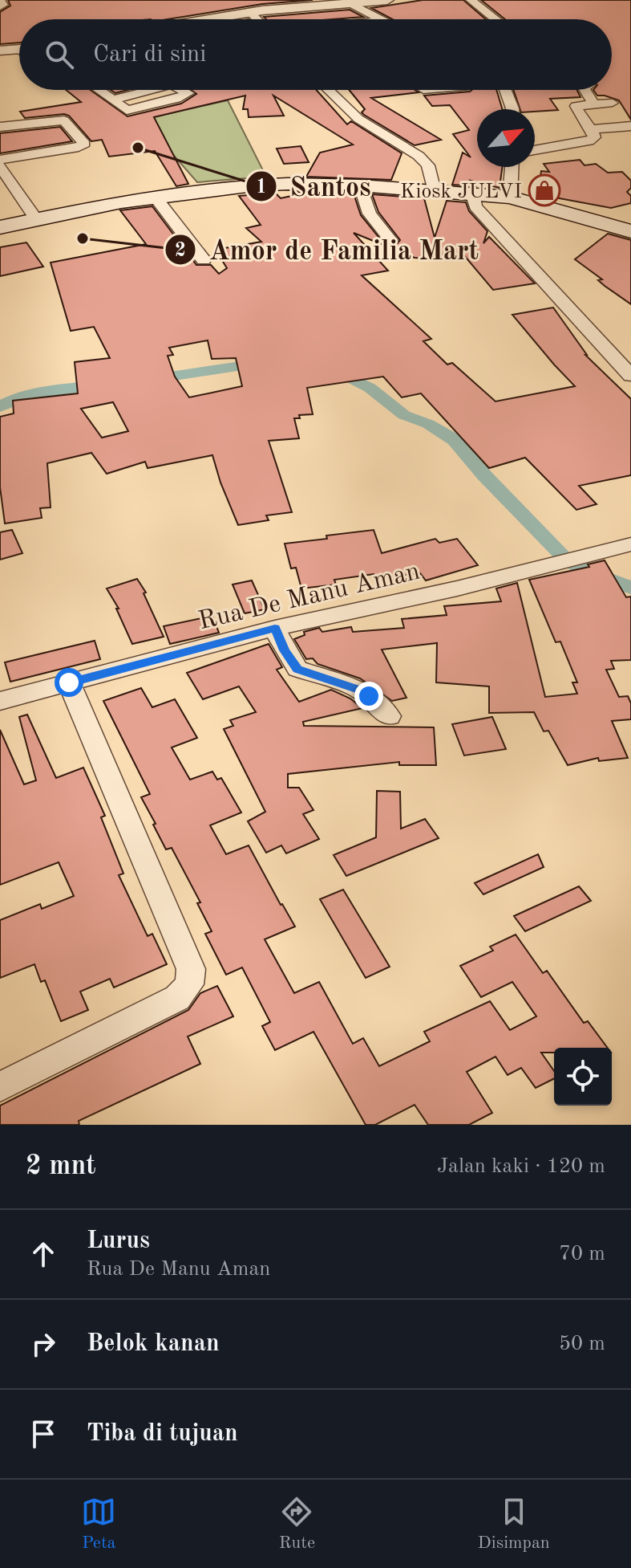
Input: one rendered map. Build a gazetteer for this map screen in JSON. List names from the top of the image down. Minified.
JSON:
{"streets":{"street":["Rua De Manu Aman"]},"places":{"other":["Santos","Amor de Familia Mart"],"shop":["Kiosk JULVI"]},"north":"top right","page":{"search":"Cari di sini","heading":["2 mnt","Jalan kaki · 120 m"],"list":[["Lurus","Rua De Manu Aman","70 m"],["Belok kanan","50 m"],"Tiba di tujuan"],"nav":["Peta","Rute","Disimpan"]}}
